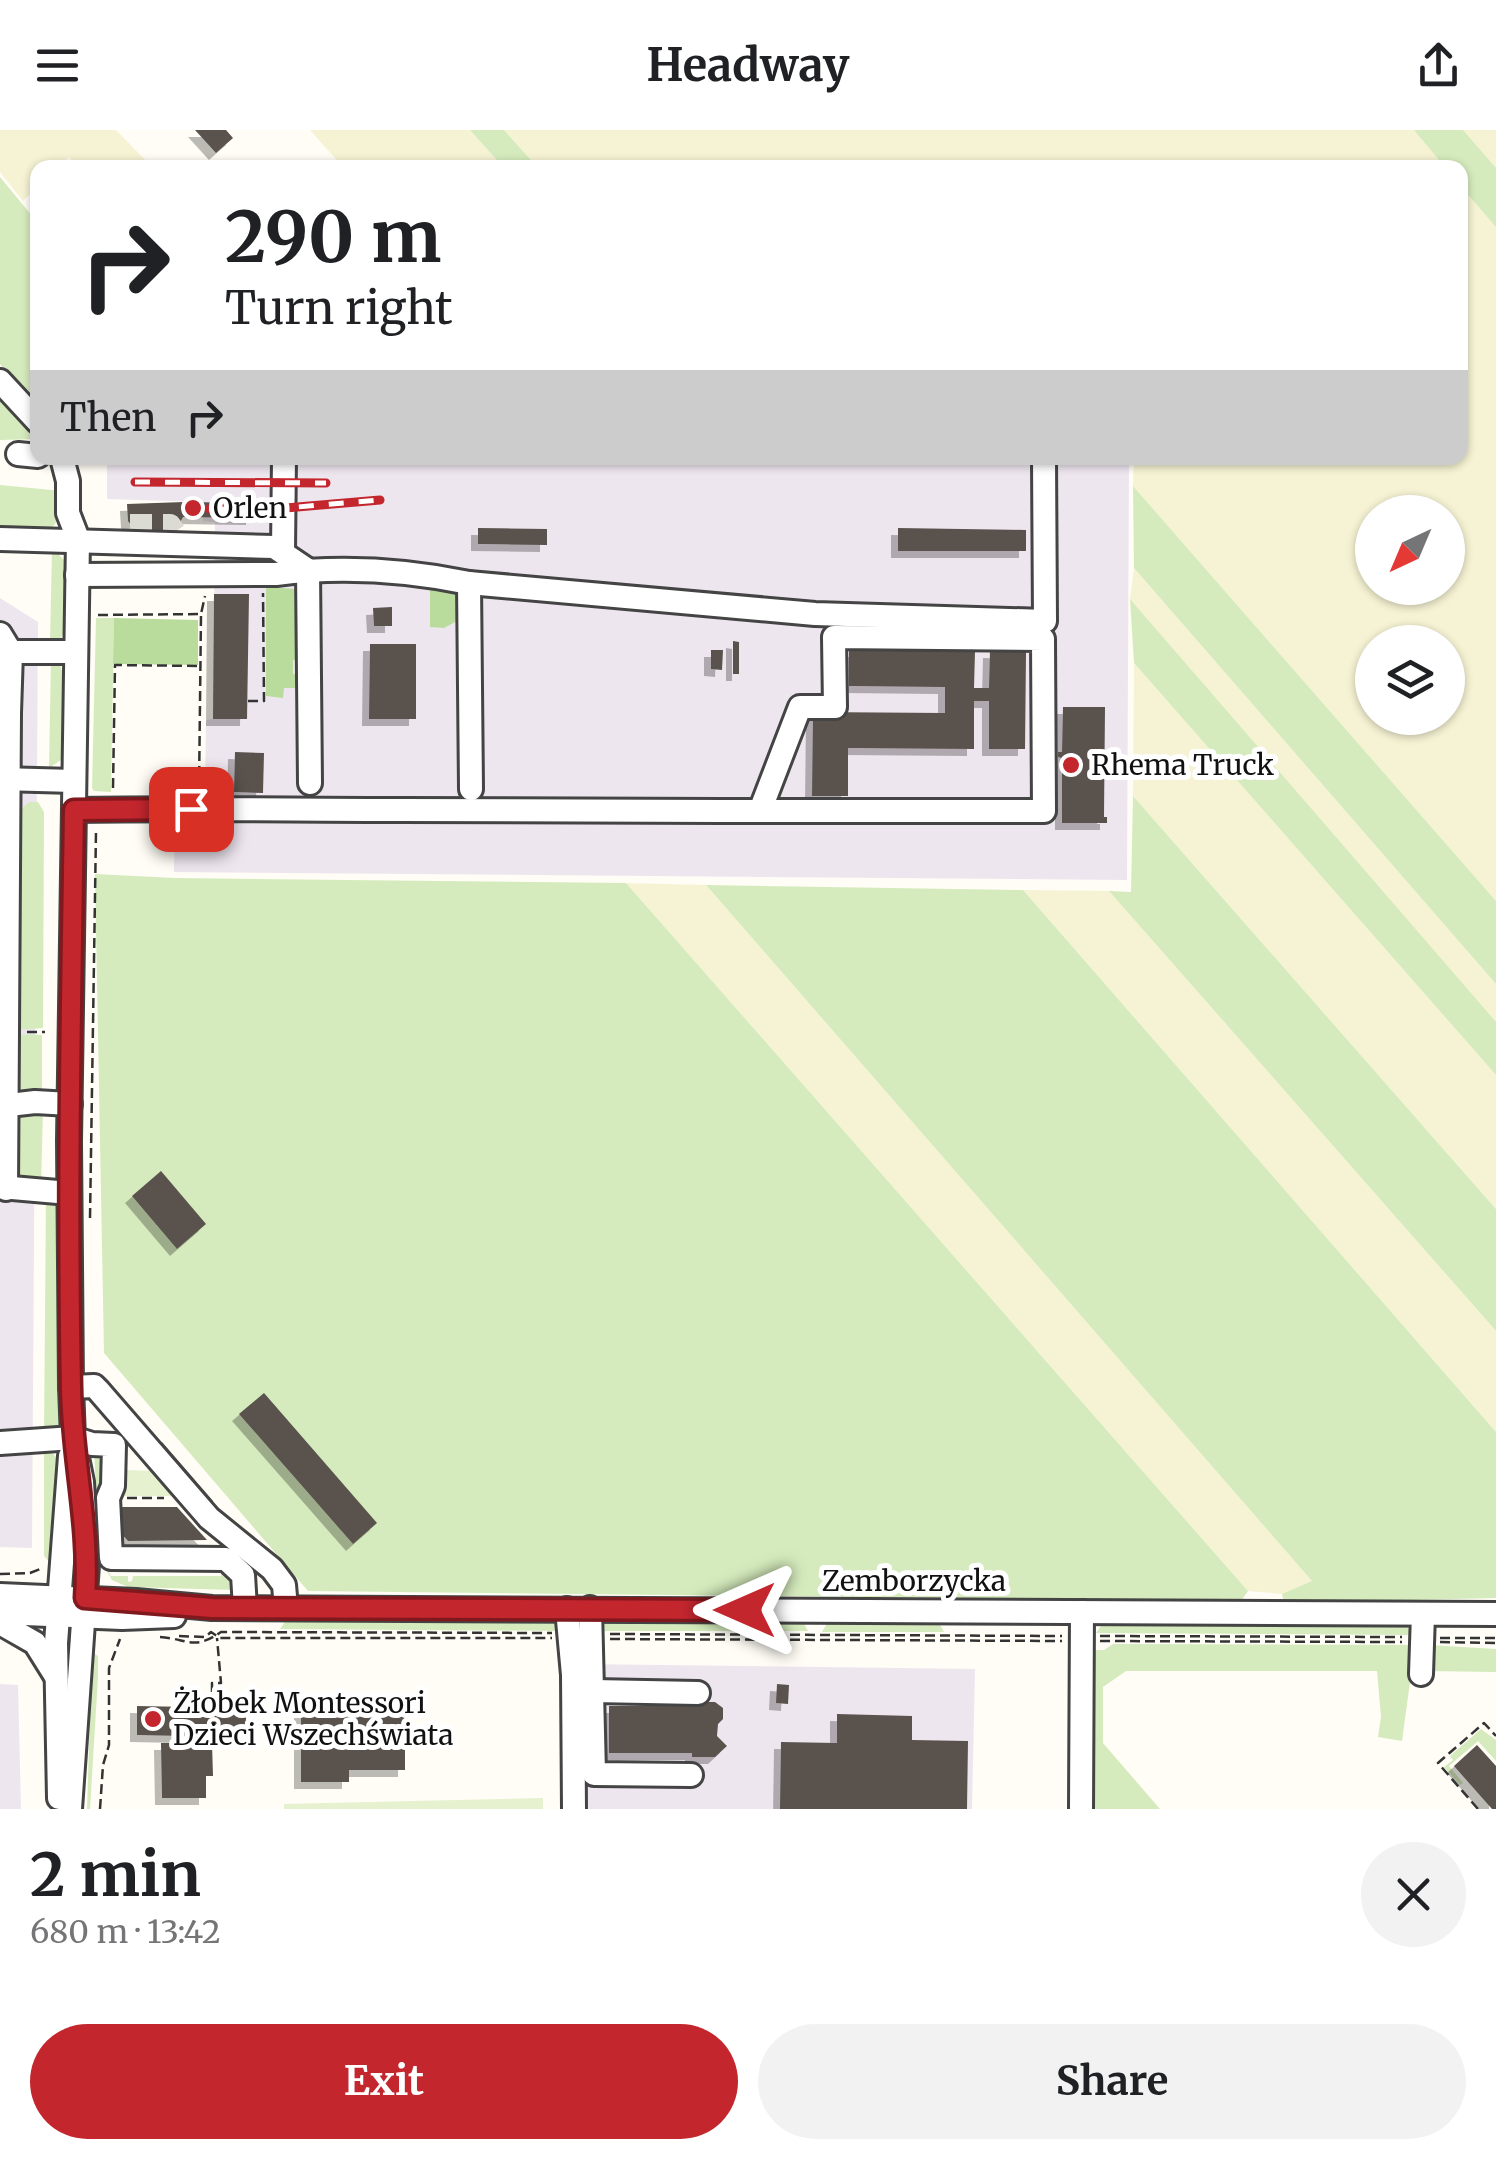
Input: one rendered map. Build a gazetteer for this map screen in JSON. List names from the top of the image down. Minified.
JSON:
{"streets":{"street":["Zemborzycka"]},"places":["Orlen","Rhema Truck","Żłobek Montessori Dzieci Wszechświata"],"north":"bottom left","page":{"header":"Headway","turn":["290 m","Turn right"],"then":"Then","heading":["2 min","680 m · 13:42"],"buttons":["Exit","Share"]}}
